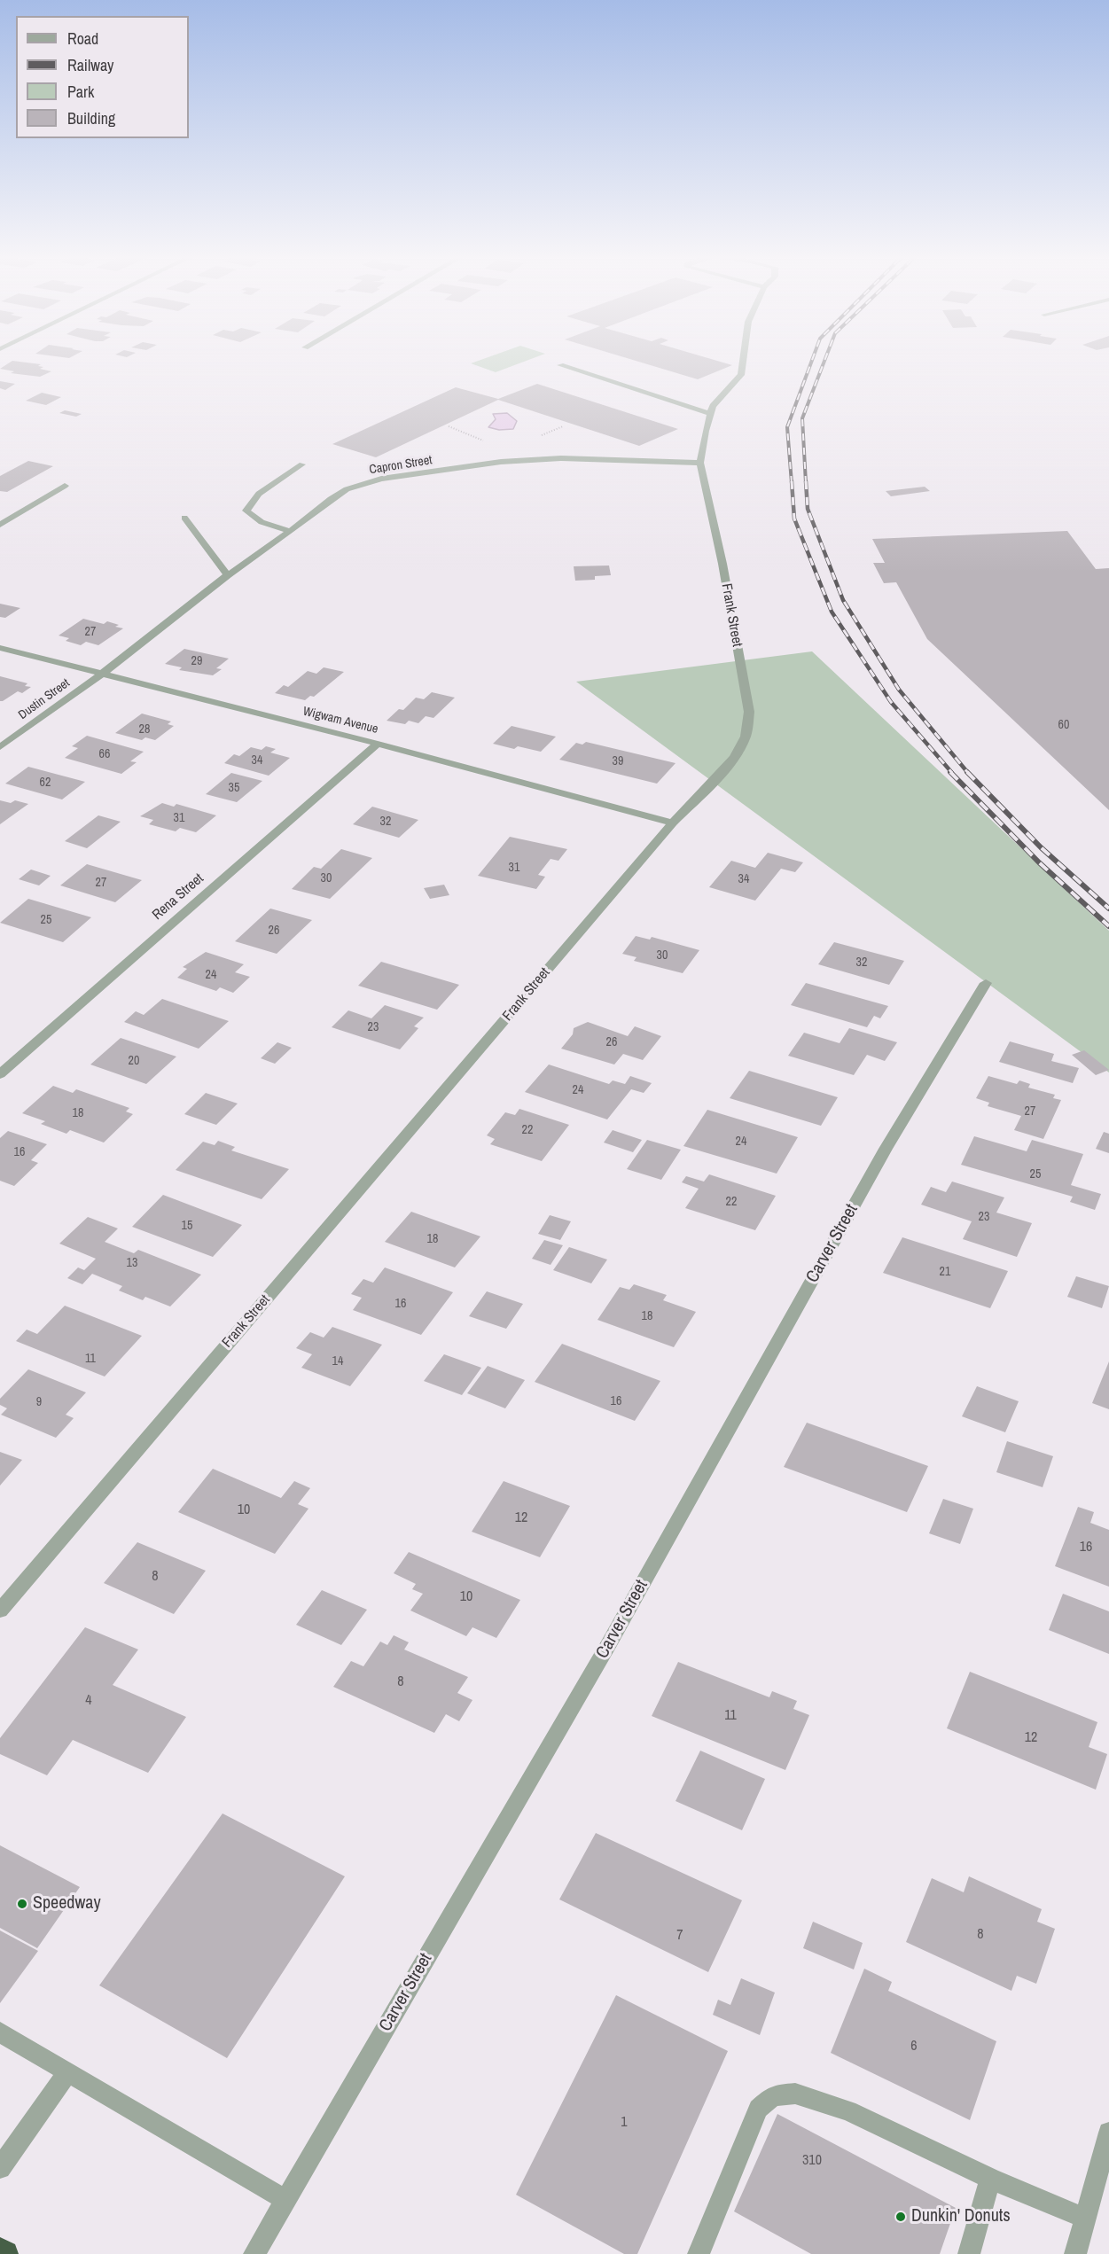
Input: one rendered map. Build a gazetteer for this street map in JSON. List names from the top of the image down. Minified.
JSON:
{"streets":{"street":["Capron Street","Frank Street","Dustin Street","Wigwam Avenue","Rena Street","Carver Street"]},"crossings":[["Capron Street","Frank Street"],["Capron Street","Dustin Street"],["Capron Street","Wigwam Avenue"],["Frank Street","Wigwam Avenue"],["Dustin Street","Wigwam Avenue"],["Wigwam Avenue","Rena Street"]],"places":["Speedway","Dunkin' Donuts"],"house_numbers":["27","29","60","28","66","34","39","62","35","31","32","31","30","34","27","25","26","30","32","24","23","26","20","24","27","18","22","24","16","25","22","23","15","18","13","21","16","18","11","14","16","9","10","12","16","8","10","8","4","11","12","8","7","6","1","310"],"legend":["Road","Railway","Park","Building"]}
